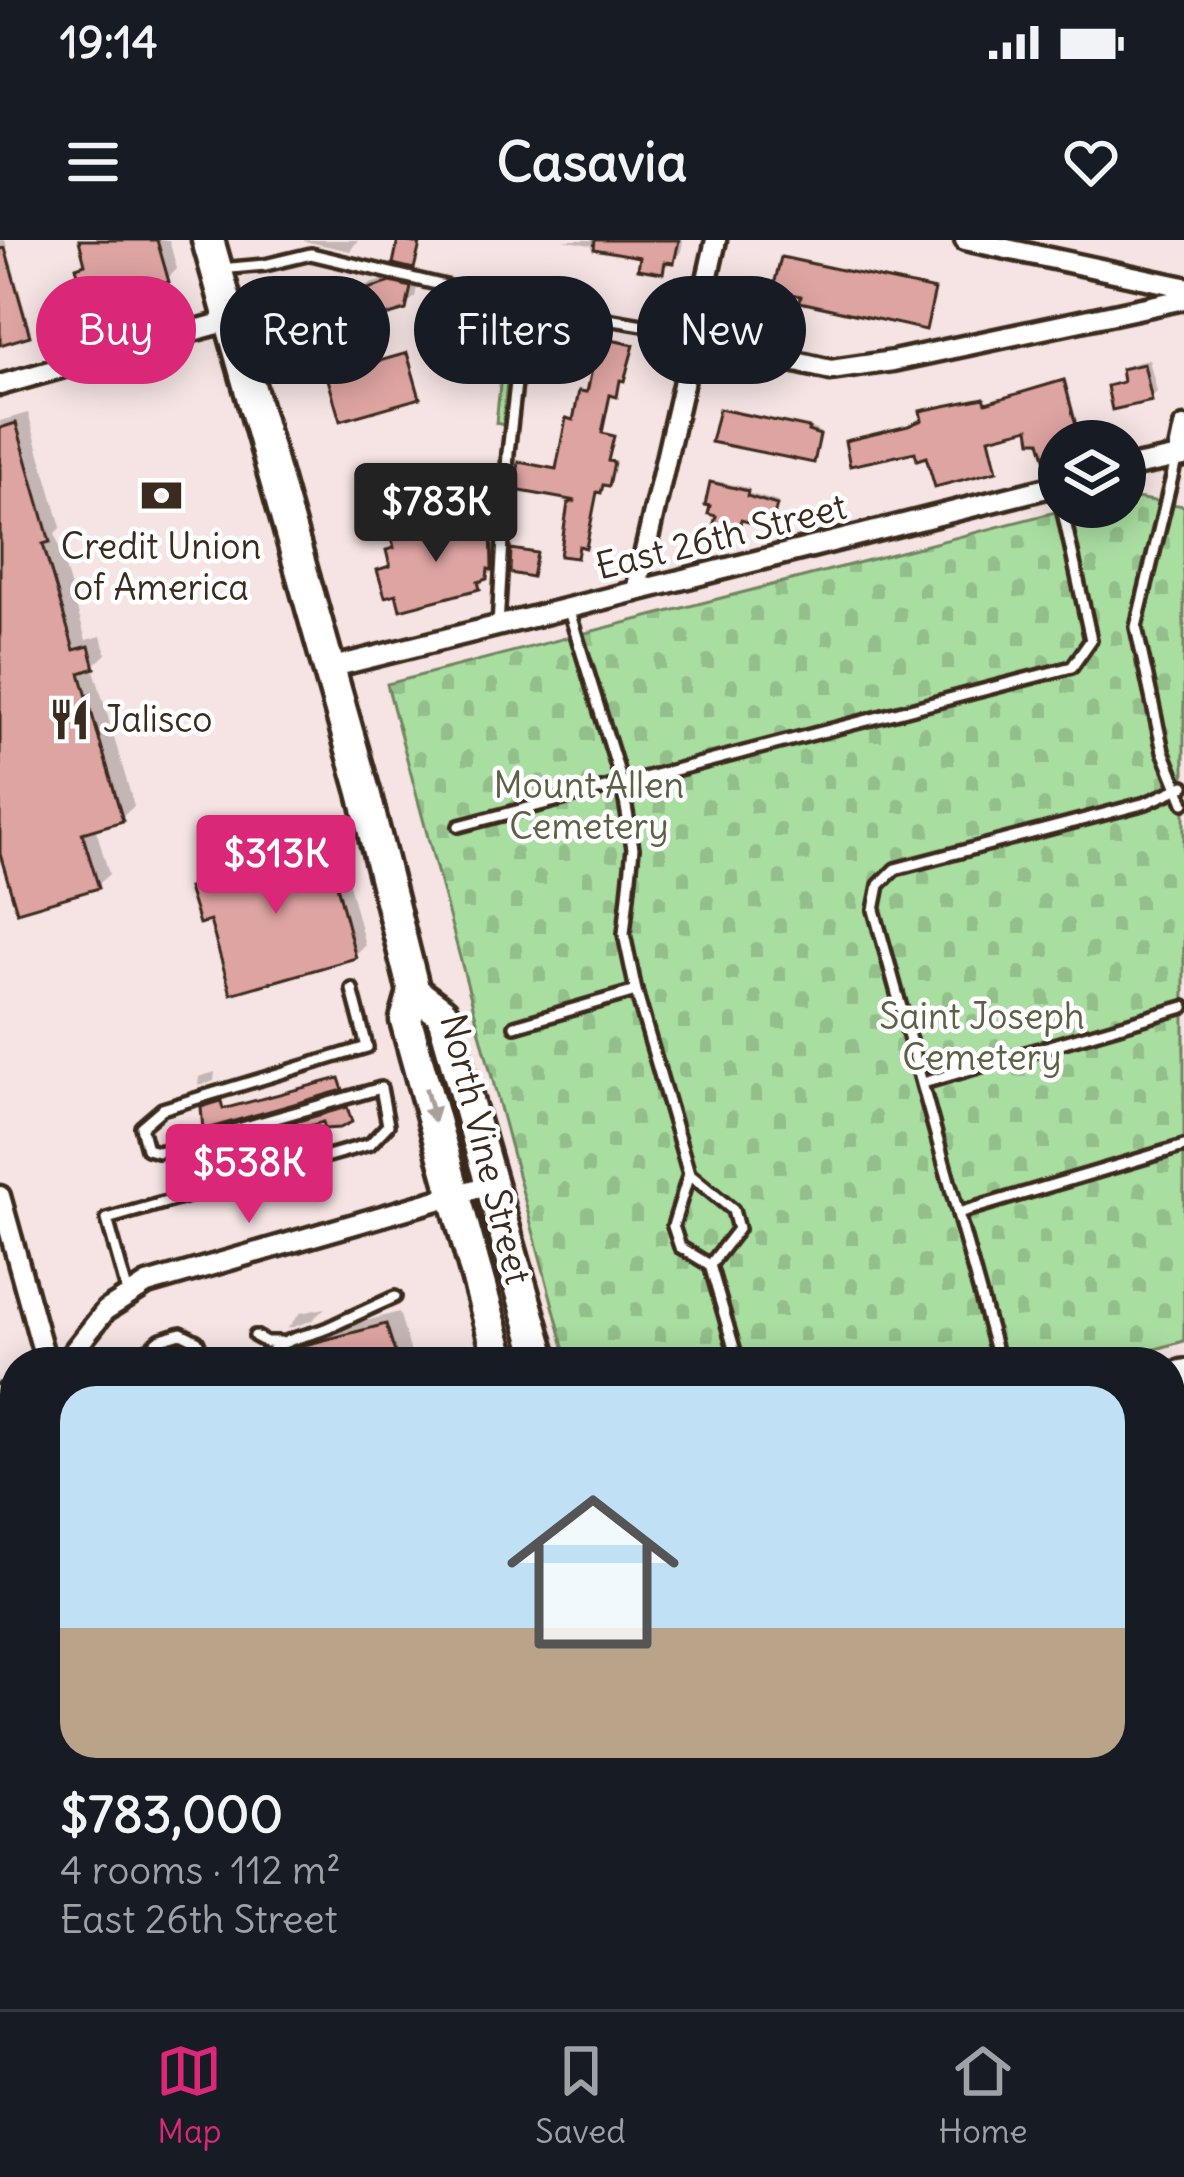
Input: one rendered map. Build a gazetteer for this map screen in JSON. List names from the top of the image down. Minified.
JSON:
{"streets":{"main road":["North Vine Street"],"street":["East 26th Street"]},"parks":["Mount Allen Cemetery","Saint Joseph Cemetery"],"places":{"bank":["Credit Union of America"],"restaurant":["Jalisco"]},"page":{"status":"19:14","header":"Casavia","chip":["Buy","Rent","Filters","New"],"price":["$783K","$313K","$538K"],"list":[{"name":"$783,000","note":"4 rooms · 112 m² · East 26th Street"}],"tabs":["Map","Saved","Home"]}}
